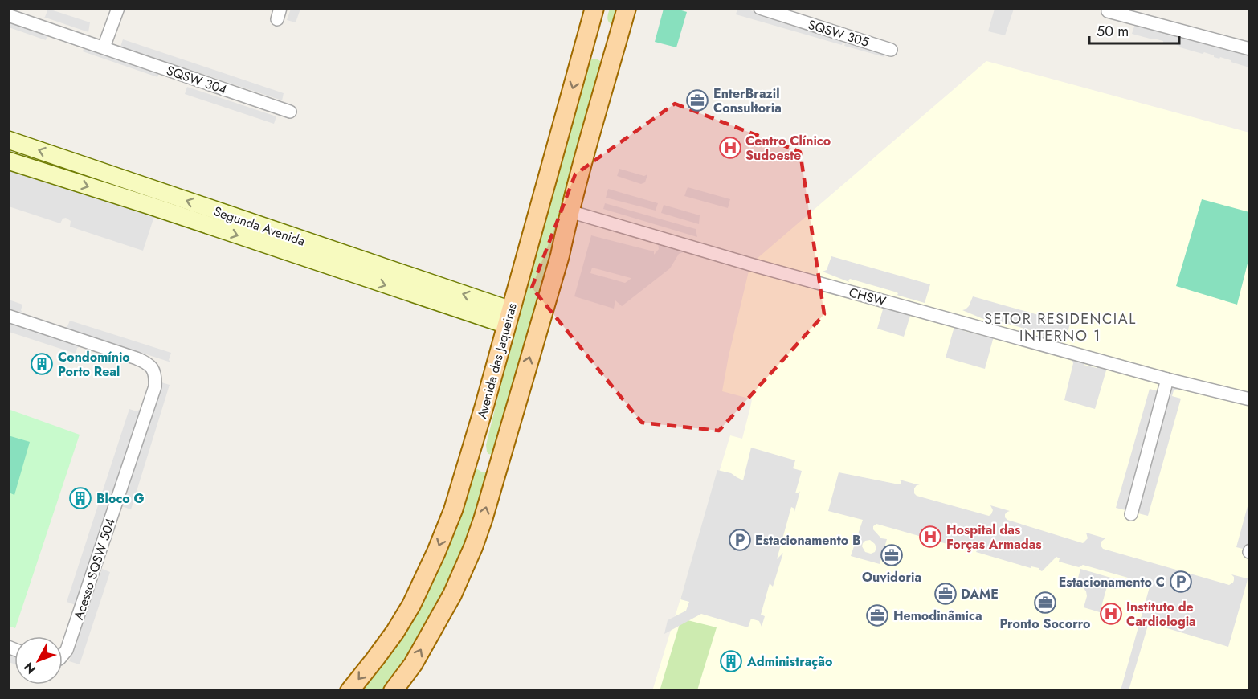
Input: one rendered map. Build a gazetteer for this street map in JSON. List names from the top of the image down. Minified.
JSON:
{"streets":{"main road":["Avenida das Jaqueiras"],"street":["SQSW 305","SQSW 304","Segunda Avenida","CHSW","Acesso SQSW 504"]},"crossings":[["Segunda Avenida","Avenida das Jaqueiras"]],"districts":["SETOR RESIDENCIAL INTERNO 1"],"places":{"office":["EnterBrazil Consultoria","Ouvidoria","DAME","Pronto Socorro","Hemodinâmica"],"hospital":["Centro Clínico Sudoeste","Hospital das Forças Armadas","Instituto de Cardiologia"],"building":["Condomínio Porto Real","Bloco G","Administração"],"parking":["Estacionamento B","Estacionamento C"]},"scale_bar":"50 m","north":"bottom left"}
